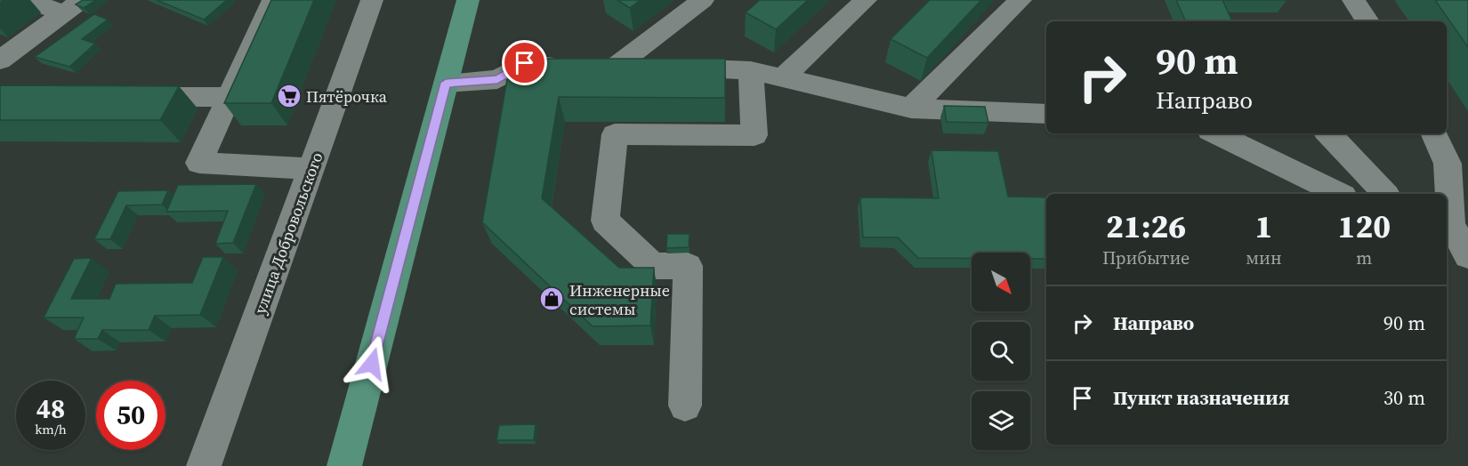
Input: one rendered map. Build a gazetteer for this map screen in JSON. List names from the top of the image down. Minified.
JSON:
{"streets":{"street":["улица Добровольского"]},"places":{"supermarket":["Пятёрочка"],"shop":["Инженерные системы"]},"north":"bottom right","page":{"turn":["90 m","Направо"],"eta":["21:26","Прибытие","1","мин","120","m"],"list":[{"name":"Направо","value":"90 m"},{"name":"Пункт назначения","value":"30 m"}],"speed":"48 km/h","limit":"50"}}
